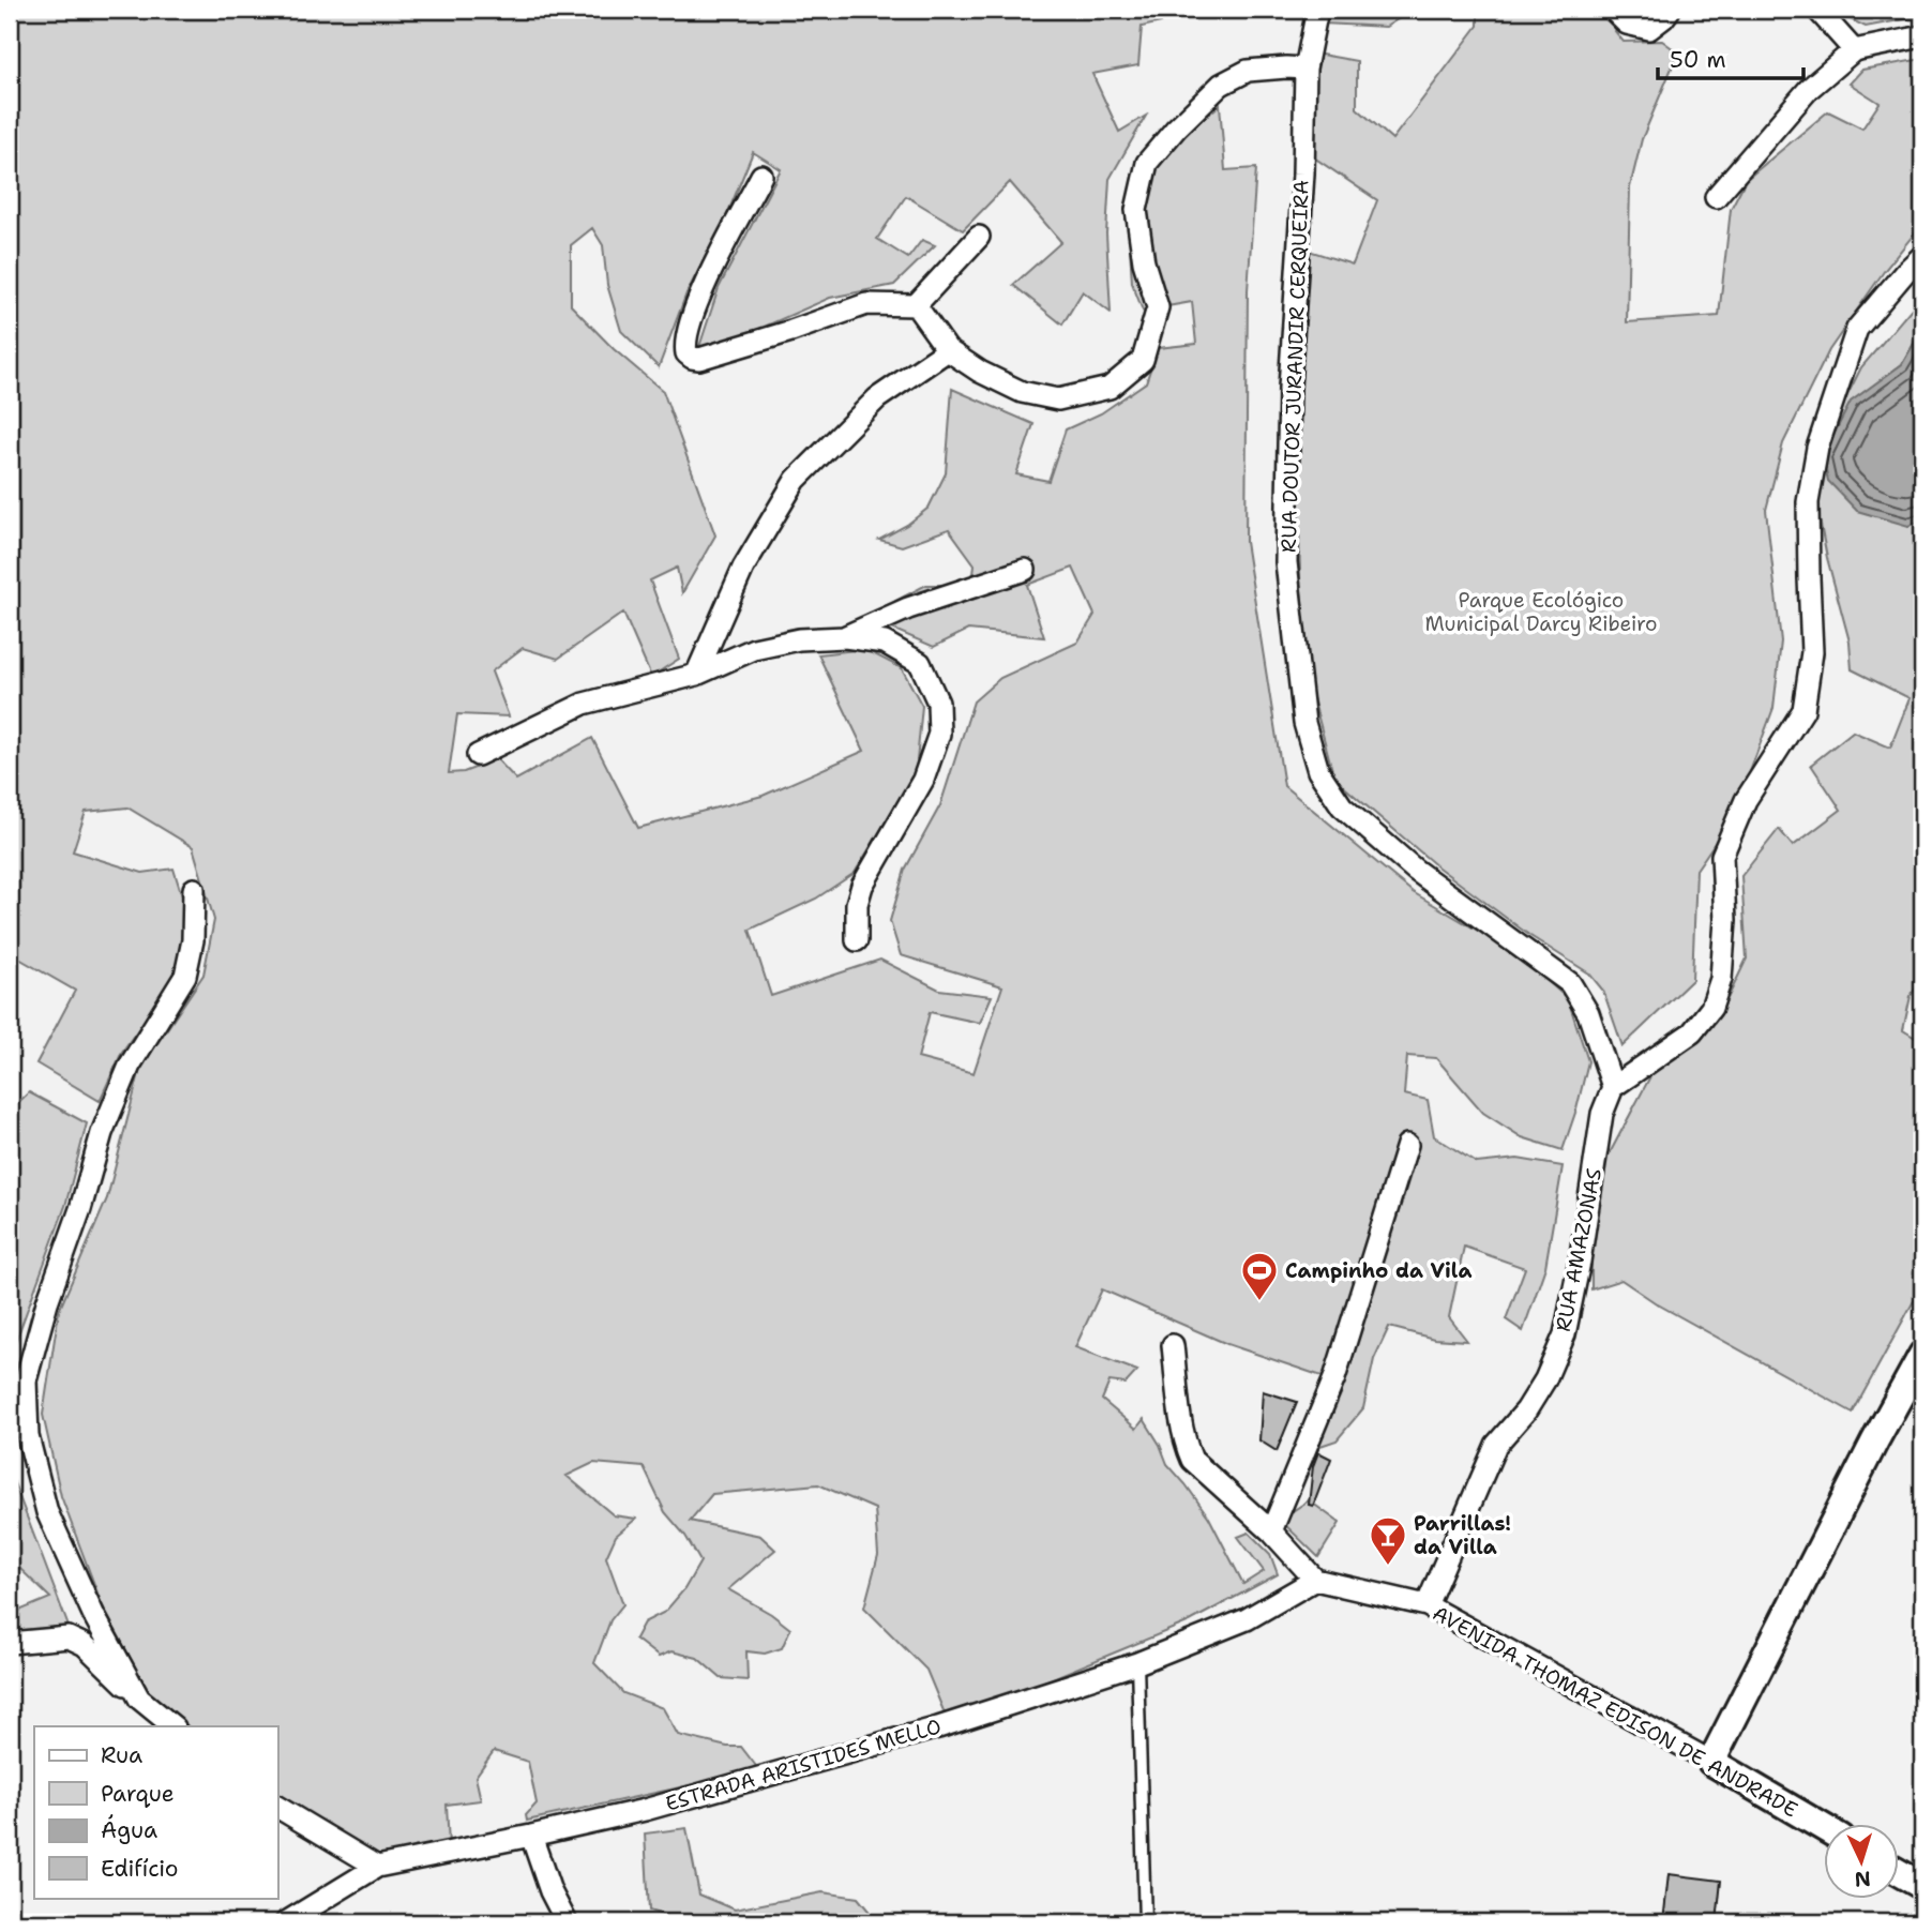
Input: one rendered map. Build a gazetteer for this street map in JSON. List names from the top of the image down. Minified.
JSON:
{"streets":{"street":["RUA DOUTOR JURANDIR CERQUEIRA","RUA AMAZONAS","AVENIDA THOMAZ EDISON DE ANDRADE","ESTRADA ARISTIDES MELLO"]},"crossings":[["RUA DOUTOR JURANDIR CERQUEIRA","RUA AMAZONAS"],["RUA AMAZONAS","AVENIDA THOMAZ EDISON DE ANDRADE"],["AVENIDA THOMAZ EDISON DE ANDRADE","ESTRADA ARISTIDES MELLO"]],"parks":["Parque Ecológico Municipal Darcy Ribeiro"],"places":{"sports":["Campinho da Vila"],"bar":["Parrillas! da Villa"]},"legend":["Rua","Parque","Água","Edifício"],"scale_bar":"50 m","north":"bottom"}
